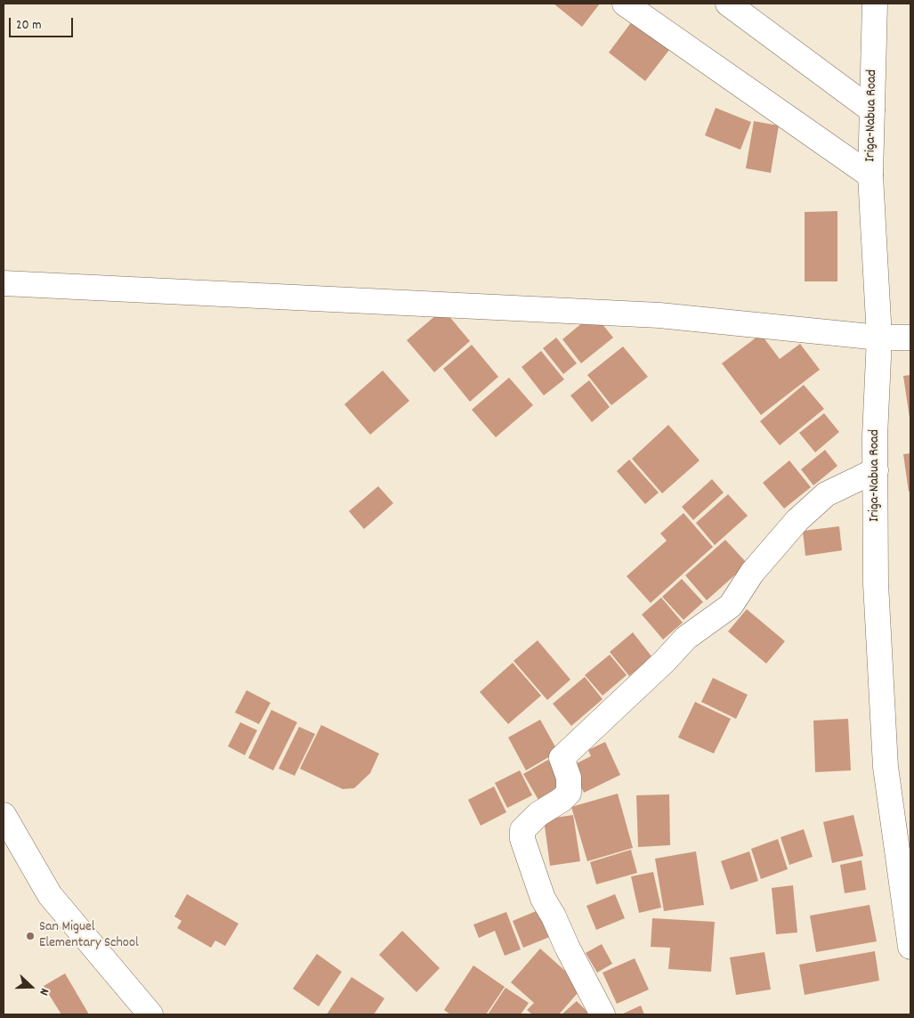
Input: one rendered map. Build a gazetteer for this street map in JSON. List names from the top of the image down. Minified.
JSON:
{"streets":{"street":["Iriga-Nabua Road"]},"places":["San Miguel Elementary School"],"scale_bar":"20 m","north":"right"}
